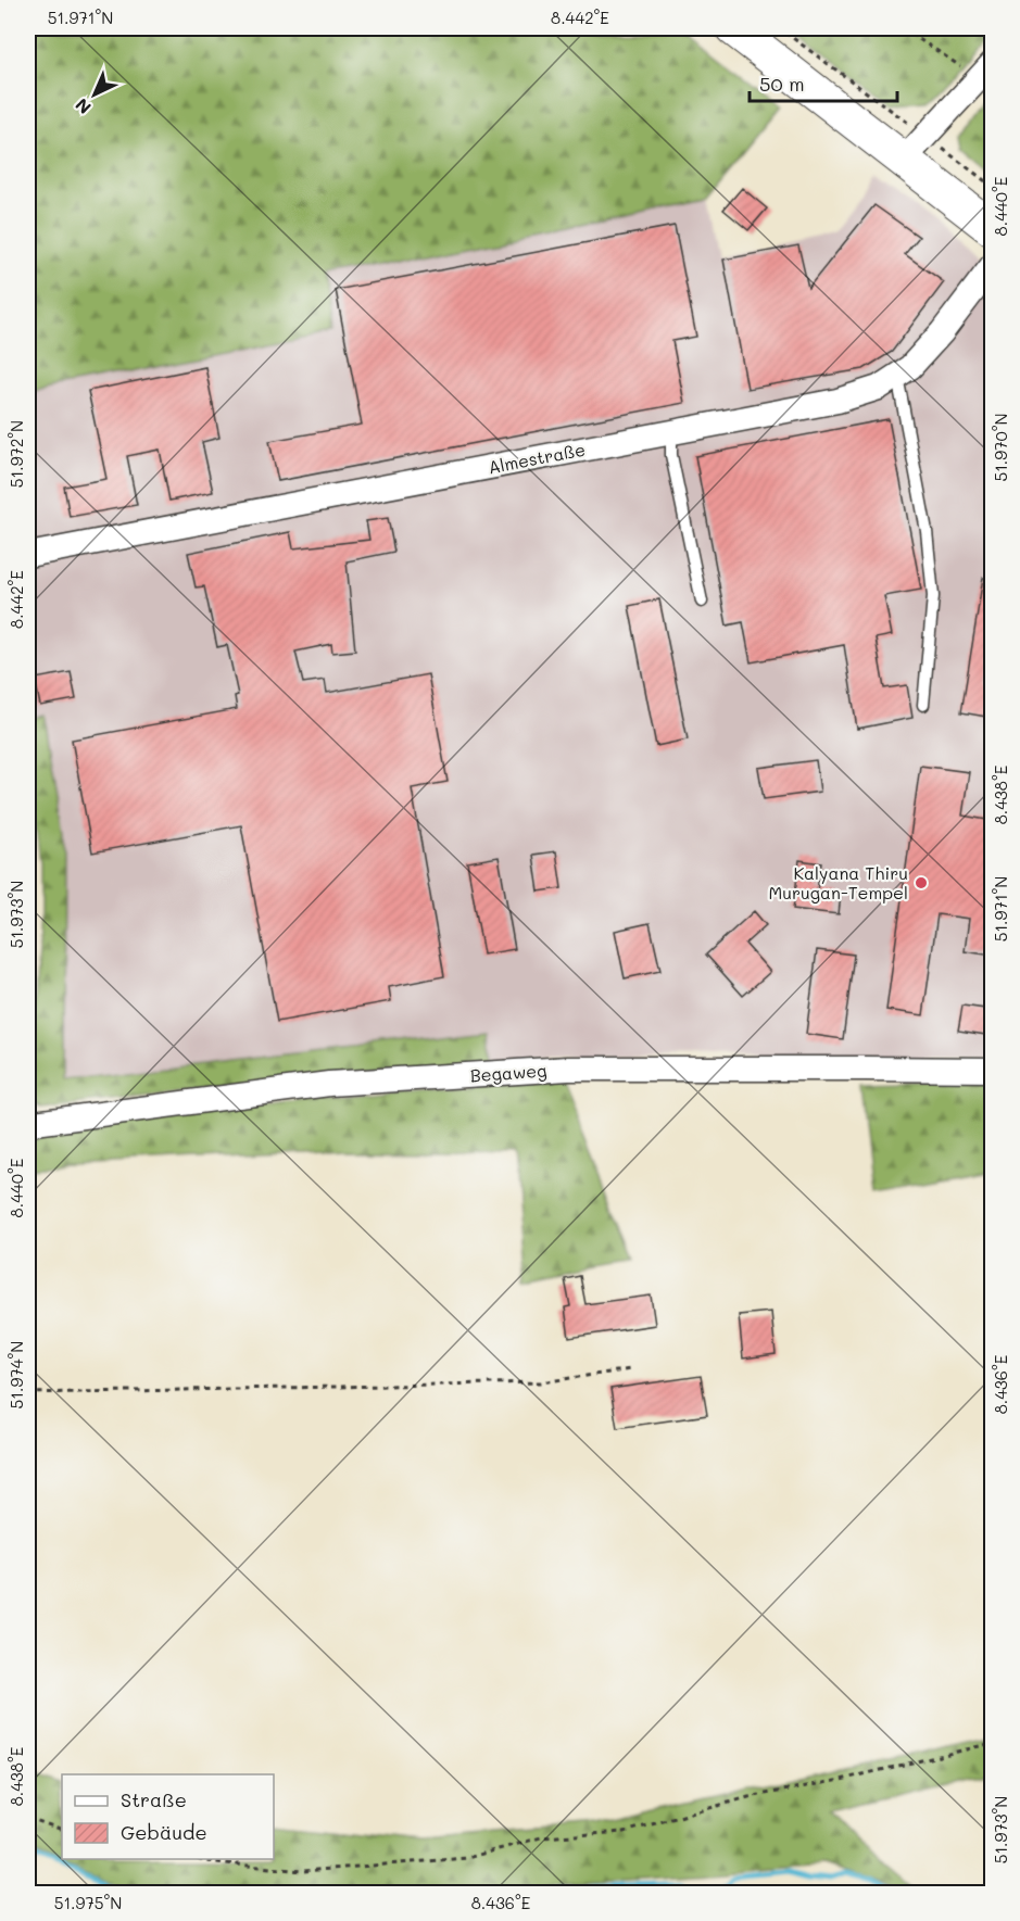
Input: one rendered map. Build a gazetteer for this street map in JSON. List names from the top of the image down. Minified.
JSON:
{"streets":{"street":["Almestraße","Begaweg"]},"places":["Kalyana Thiru Murugan-Tempel"],"legend":["Straße","Gebäude"],"scale_bar":"50 m","north":"bottom left","coordinates":["51.971°N","8.442°E","8.440°E","51.970°N","51.972°N","8.438°E","51.973°N","51.974°N","8.436°E","51.975°N"]}
